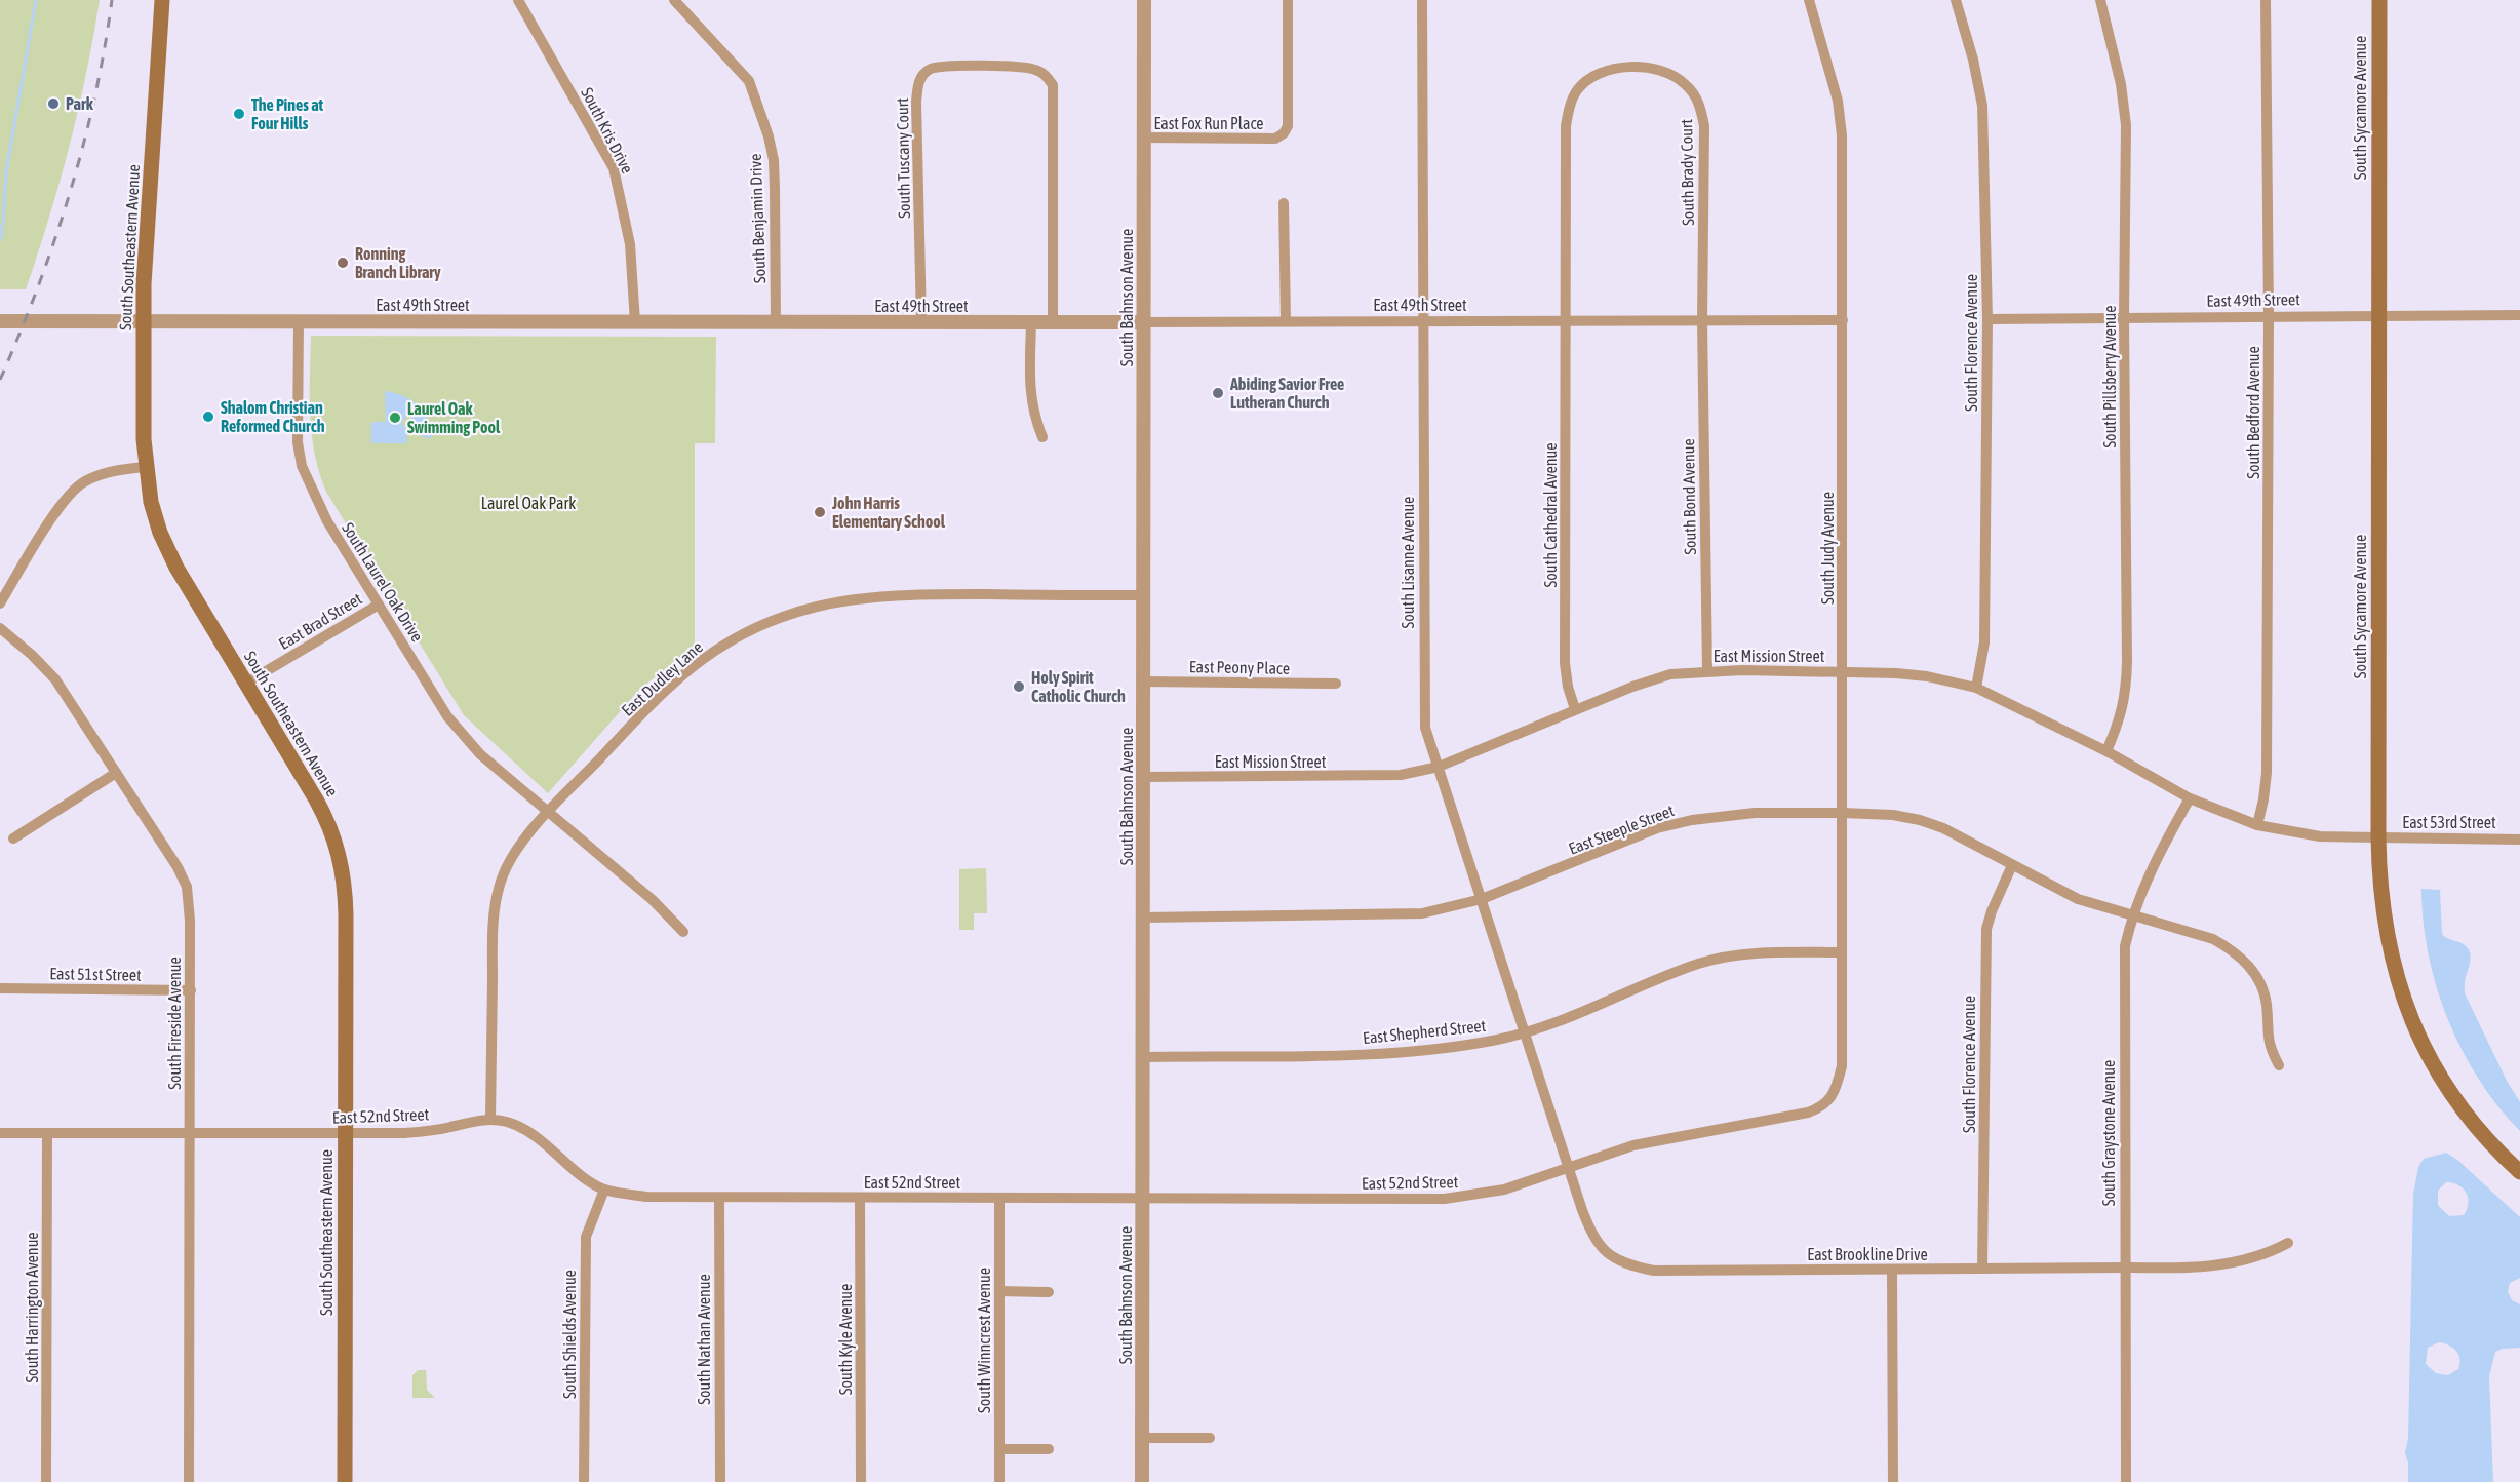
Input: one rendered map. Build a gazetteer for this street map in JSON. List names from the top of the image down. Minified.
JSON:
{"streets":{"main road":["South Sycamore Avenue","South Southeastern Avenue"],"street":["East Fox Run Place","South Kris Drive","South Tuscany Court","South Brady Court","South Benjamin Drive","South Bahnson Avenue","East 49th Street","South Florence Avenue","South Pillsberry Avenue","South Bedford Avenue","South Bond Avenue","South Cathedral Avenue","South Judy Avenue","South Lisanne Avenue","South Laurel Oak Drive","East Brad Street","East Mission Street","East Peony Place","East Dudley Lane","East 53rd Street","East Steeple Street","East 51st Street","South Fireside Avenue","East Shepherd Street","East 52nd Street","South Graystone Avenue","East Brookline Drive","South Harrington Avenue","South Shields Avenue","South Nathan Avenue","South Kyle Avenue","South Winncrest Avenue"]},"crossings":[["South Sycamore Avenue","East 49th Street"],["South Sycamore Avenue","East Mission Street"],["South Sycamore Avenue","East 53rd Street"],["East Fox Run Place","South Bahnson Avenue"],["South Kris Drive","East 49th Street"],["South Tuscany Court","East 49th Street"],["South Brady Court","East 49th Street"],["South Brady Court","South Bond Avenue"],["South Brady Court","South Cathedral Avenue"],["South Benjamin Drive","East 49th Street"],["South Southeastern Avenue","East 49th Street"],["South Southeastern Avenue","East Brad Street"],["South Southeastern Avenue","East 52nd Street"],["South Bahnson Avenue","East 49th Street"],["South Bahnson Avenue","East Mission Street"],["South Bahnson Avenue","East Peony Place"],["South Bahnson Avenue","East Dudley Lane"],["South Bahnson Avenue","East Steeple Street"],["South Bahnson Avenue","East Shepherd Street"],["South Bahnson Avenue","East 52nd Street"],["East 49th Street","South Florence Avenue"],["East 49th Street","South Pillsberry Avenue"],["East 49th Street","South Bedford Avenue"],["East 49th Street","South Bond Avenue"],["East 49th Street","South Cathedral Avenue"],["East 49th Street","South Judy Avenue"],["East 49th Street","South Lisanne Avenue"],["East 49th Street","South Laurel Oak Drive"],["South Florence Avenue","East Mission Street"],["South Florence Avenue","East Steeple Street"],["South Florence Avenue","East Brookline Drive"],["South Pillsberry Avenue","East Mission Street"],["South Bedford Avenue","East Mission Street"],["South Bond Avenue","East Mission Street"],["South Cathedral Avenue","East Mission Street"],["South Judy Avenue","East Mission Street"],["South Judy Avenue","East Steeple Street"],["South Judy Avenue","East Shepherd Street"],["South Judy Avenue","East 52nd Street"],["South Lisanne Avenue","East Mission Street"],["South Lisanne Avenue","East Steeple Street"],["South Lisanne Avenue","East Shepherd Street"],["South Lisanne Avenue","East Brookline Drive"],["South Laurel Oak Drive","East Brad Street"],["South Laurel Oak Drive","East Dudley Lane"],["East Mission Street","East 53rd Street"],["East Mission Street","South Graystone Avenue"],["East Dudley Lane","East 52nd Street"],["East Steeple Street","South Graystone Avenue"],["East 51st Street","South Fireside Avenue"],["South Fireside Avenue","East 52nd Street"],["East 52nd Street","East Brookline Drive"],["East 52nd Street","South Harrington Avenue"],["East 52nd Street","South Shields Avenue"],["East 52nd Street","South Nathan Avenue"],["East 52nd Street","South Kyle Avenue"],["East 52nd Street","South Winncrest Avenue"],["South Graystone Avenue","East Brookline Drive"]],"parks":["Laurel Oak Park"],"places":["Park","The Pines at Four Hills","Ronning Branch Library","Abiding Savior Free Lutheran Church","Shalom Christian Reformed Church","Laurel Oak Swimming Pool","John Harris Elementary School","Holy Spirit Catholic Church"]}
